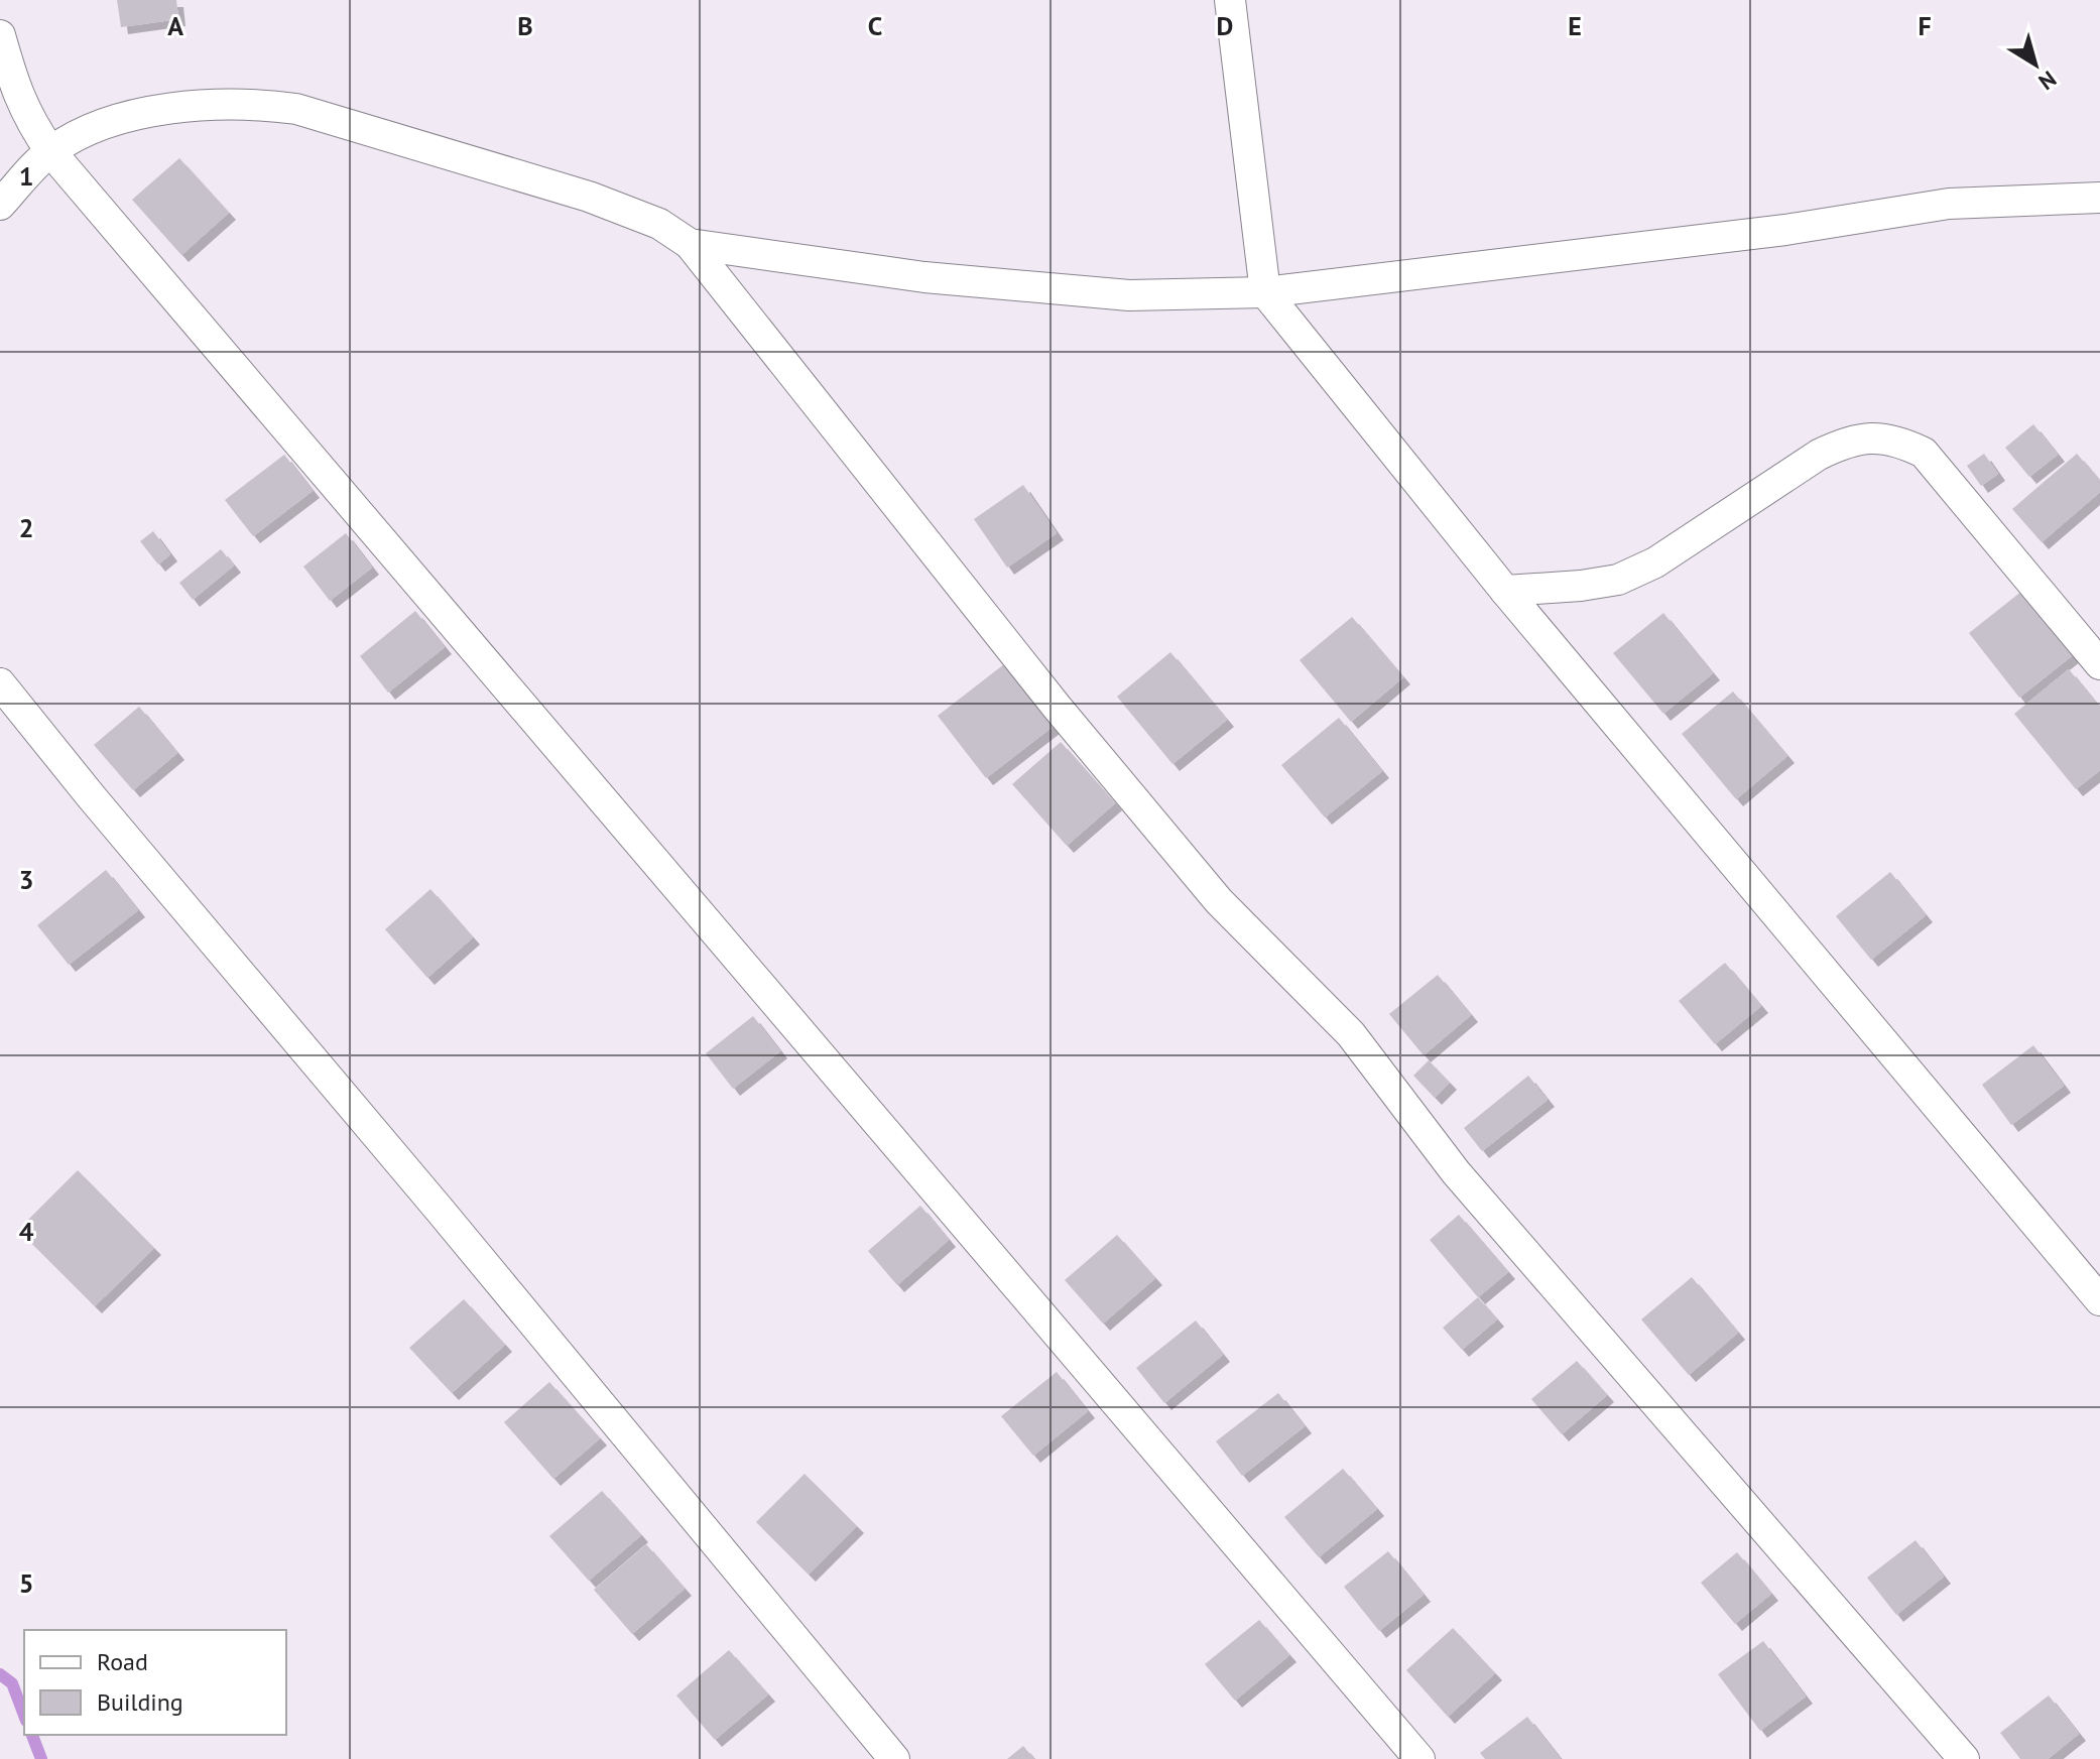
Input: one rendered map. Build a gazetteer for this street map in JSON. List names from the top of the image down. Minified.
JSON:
{"legend":["Road","Building"],"north":"bottom right","grid":{"columns":["A","B","C","D","E","F"],"rows":["1","2","3","4","5"]}}
